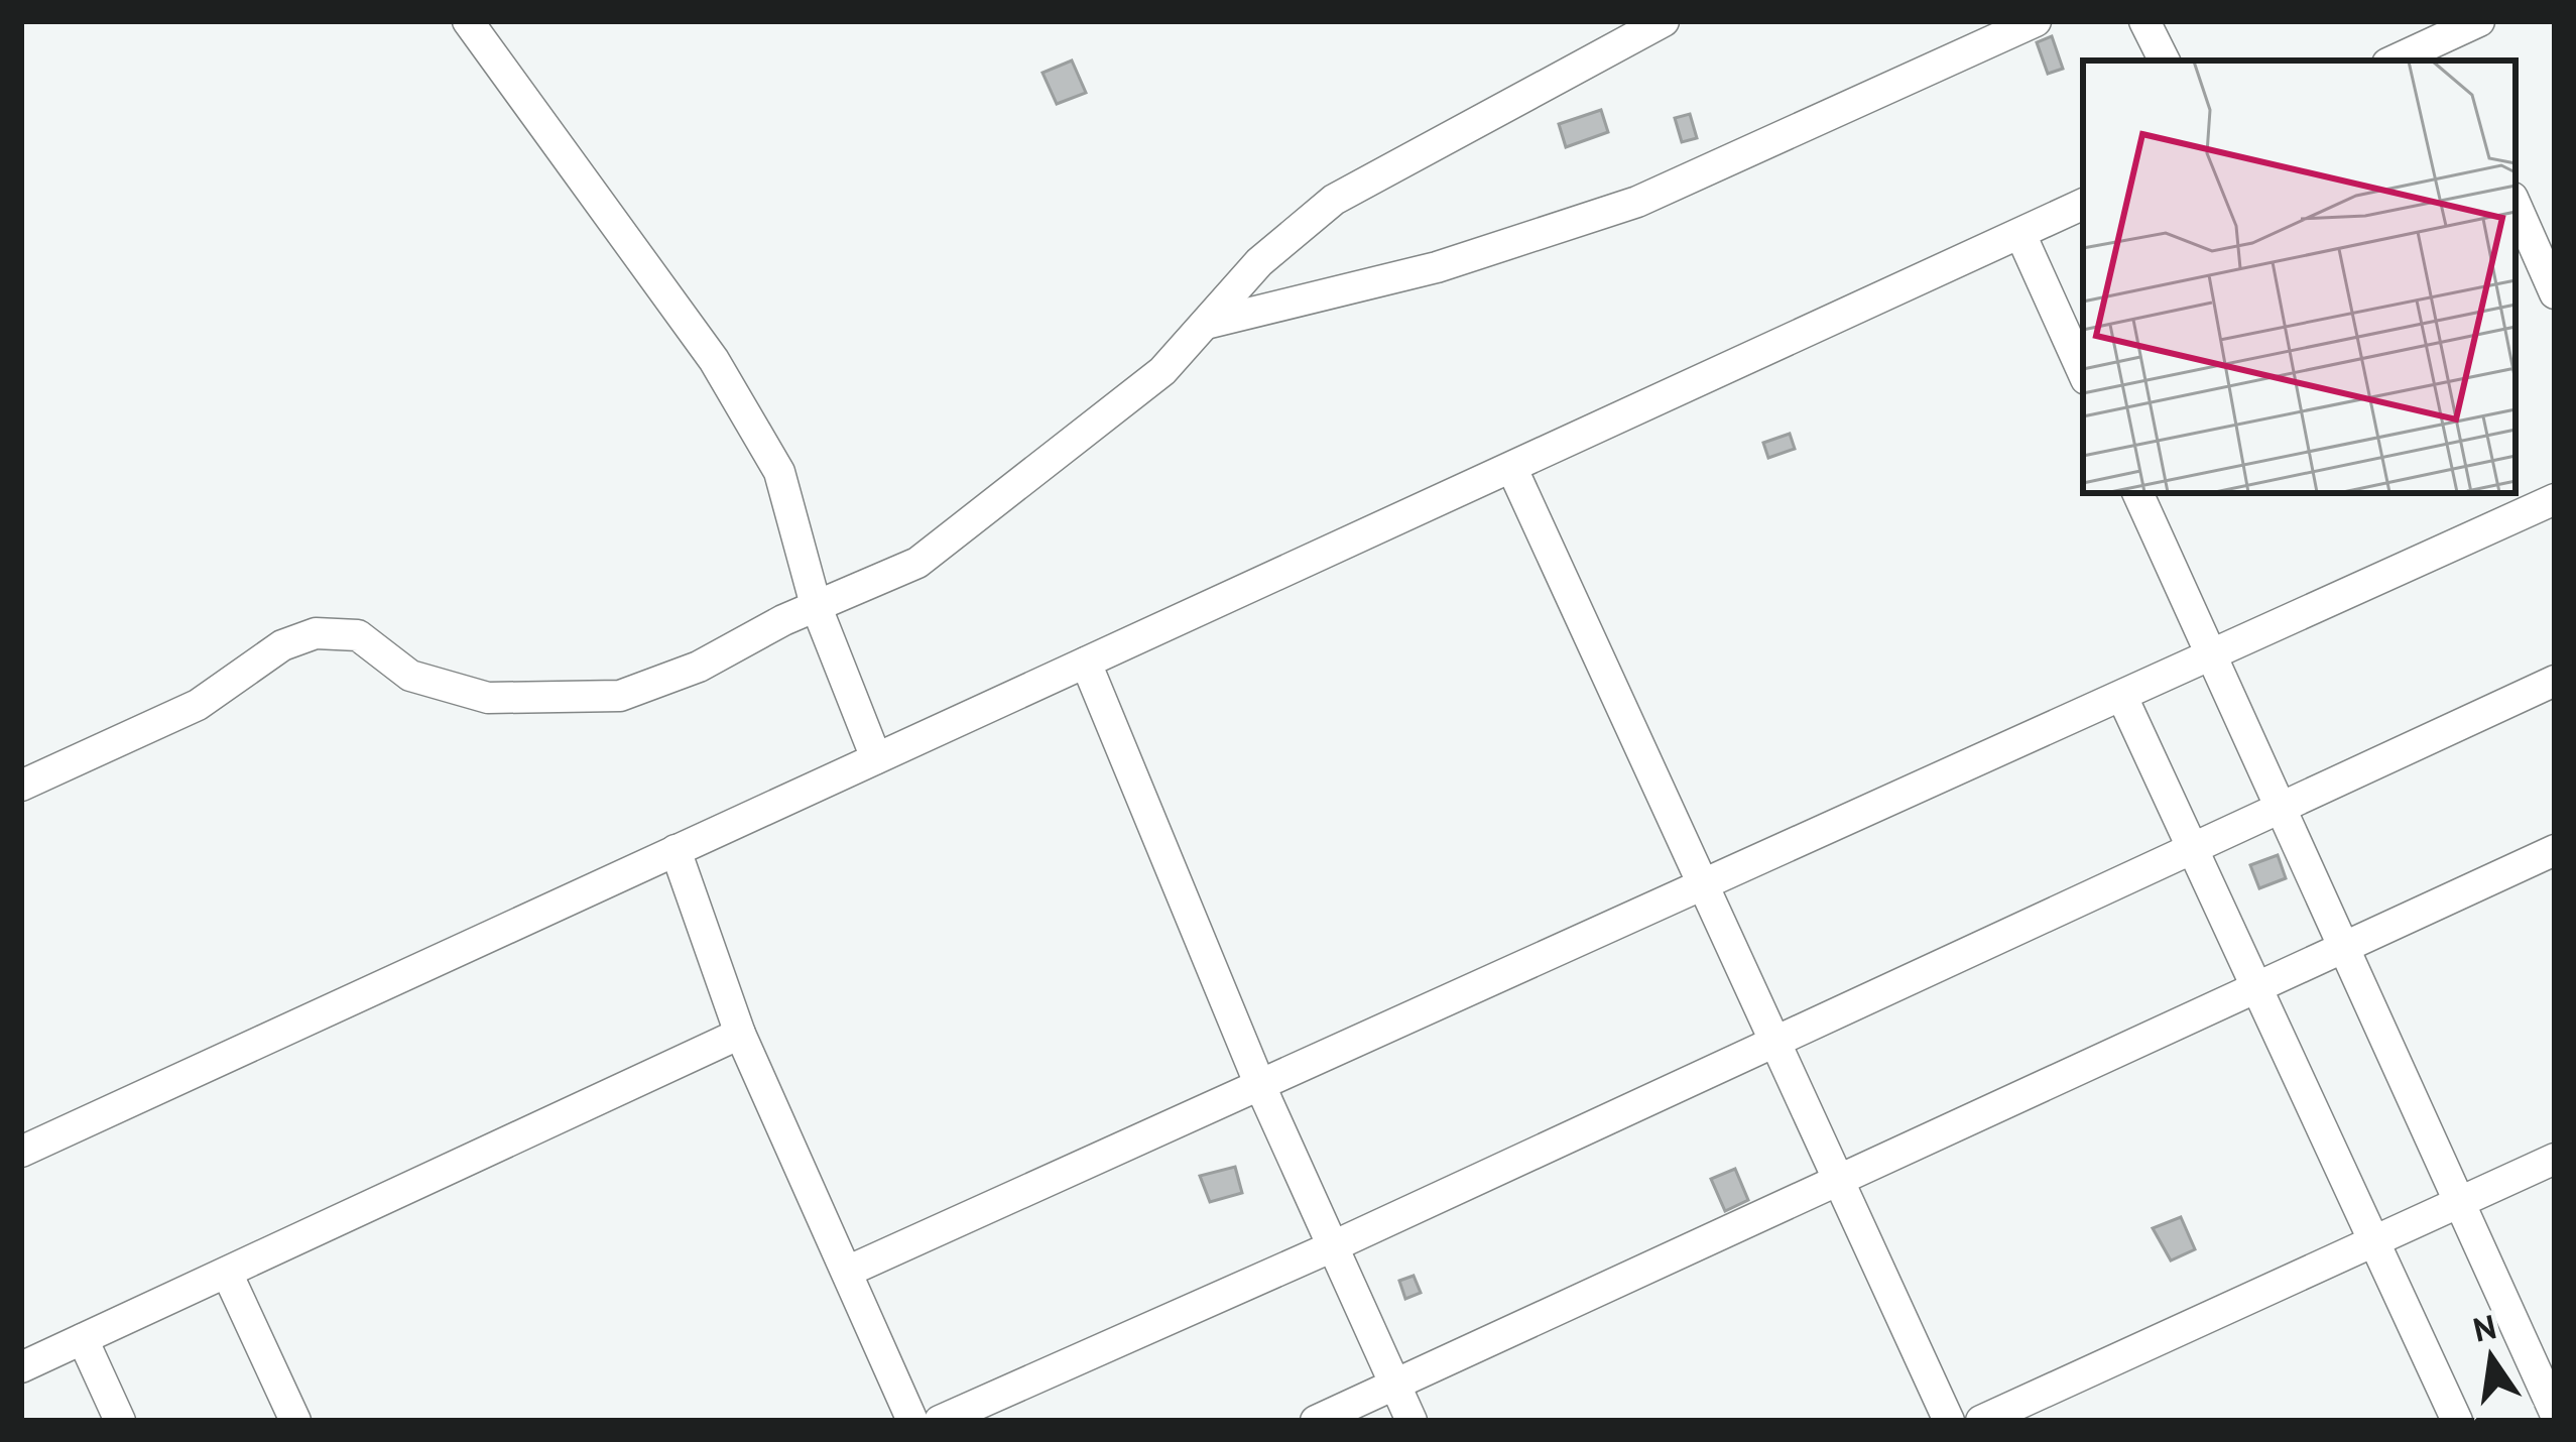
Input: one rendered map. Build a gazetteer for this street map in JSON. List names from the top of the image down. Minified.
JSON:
{"north":"top"}
